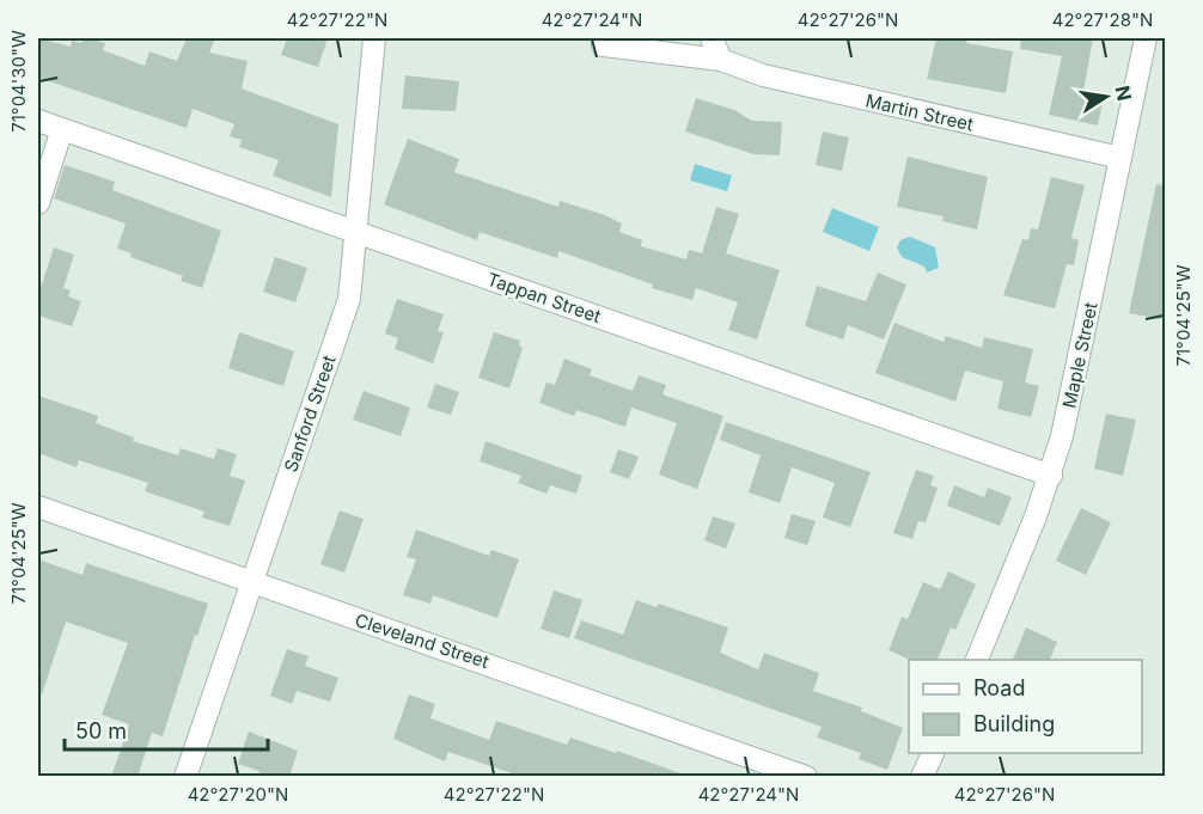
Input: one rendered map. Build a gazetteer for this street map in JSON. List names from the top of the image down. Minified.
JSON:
{"streets":{"street":["Martin Street","Tappan Street","Maple Street","Sanford Street","Cleveland Street"]},"crossings":[["Martin Street","Maple Street"],["Tappan Street","Maple Street"],["Tappan Street","Sanford Street"],["Sanford Street","Cleveland Street"]],"legend":["Road","Building"],"scale_bar":"50 m","north":"right","coordinates":["42°27'22\"N","42°27'24\"N","42°27'26\"N","42°27'28\"N","71°04'30\"W","71°04'25\"W","42°27'20\"N"]}
